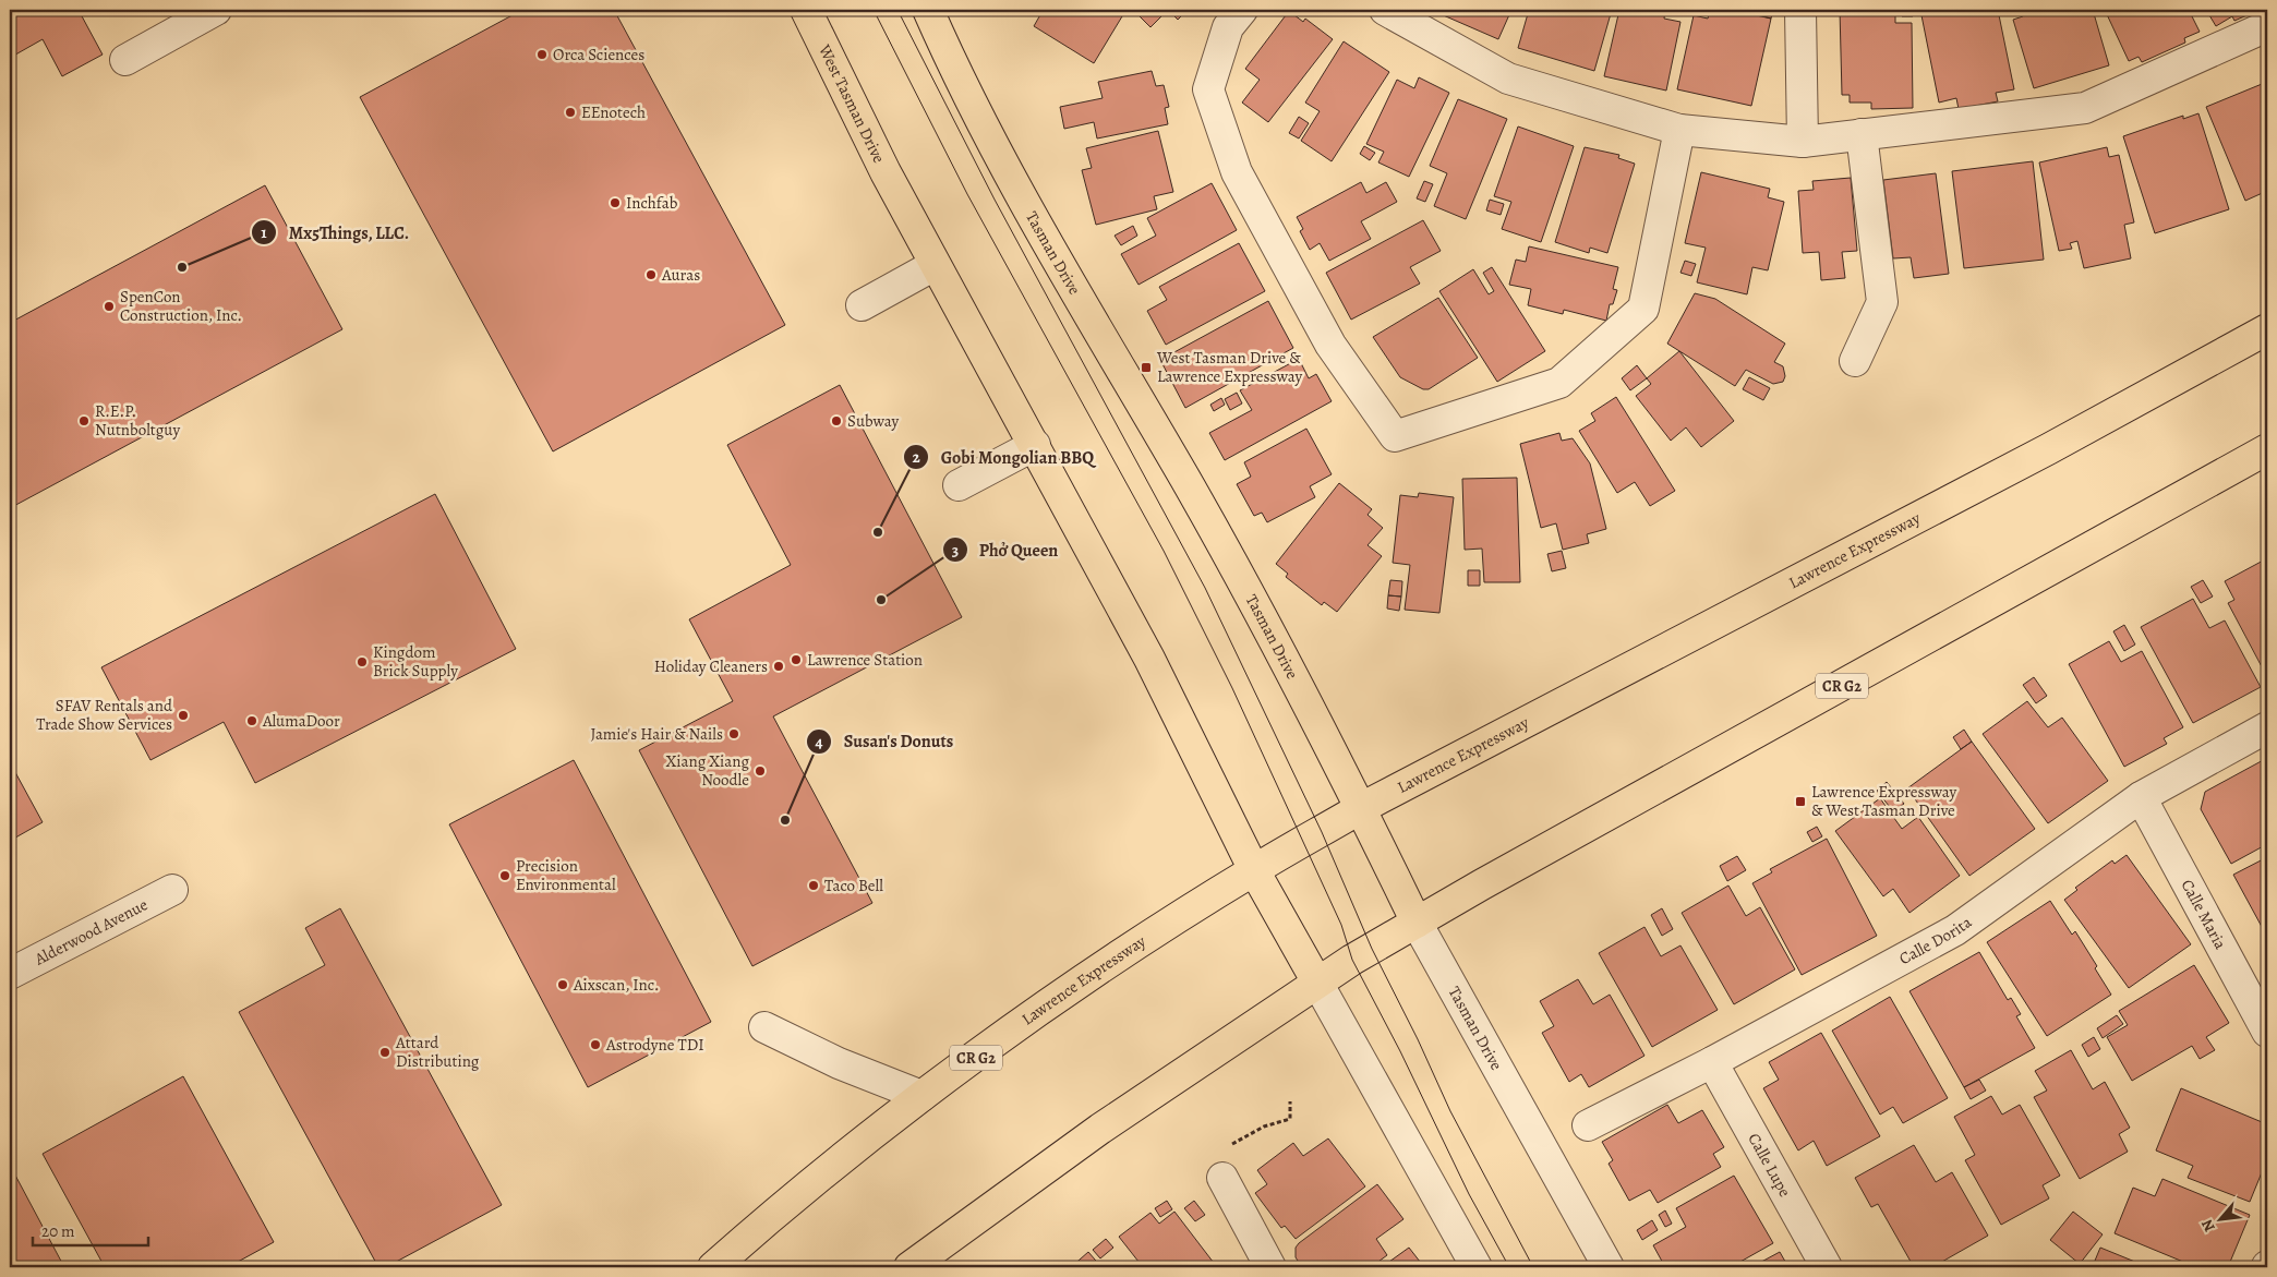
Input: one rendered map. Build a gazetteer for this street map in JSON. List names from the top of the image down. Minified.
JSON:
{"streets":{"main road":["West Tasman Drive","Tasman Drive","Lawrence Expressway","CR G2"],"street":["Calle Maria","Alderwood Avenue","Calle Dorita","Calle Lupe"]},"crossings":[["Tasman Drive","Lawrence Expressway"],["Tasman Drive","CR G2"],["Calle Maria","Calle Dorita"],["Calle Dorita","Calle Lupe"]],"places":{"other":["Orca Sciences","EEnotech","Inchfab","Mx5Things, LLC.","Auras","SpenCon Construction, Inc.","R.E.P. Nutnboltguy","Subway","Gobi Mongolian BBQ","Phở Queen","Lawrence Station","Kingdom Brick Supply","Holiday Cleaners","SFAV Rentals and Trade Show Services","AlumaDoor","Jamie's Hair & Nails","Xiang Xiang Noodle","Susan's Donuts","Precision Environmental","Taco Bell","Aixscan, Inc.","Astrodyne TDI","Attard Distributing"],"transit":["West Tasman Drive & Lawrence Expressway","Lawrence Expressway & West Tasman Drive"]},"scale_bar":"20 m","north":"bottom left"}
